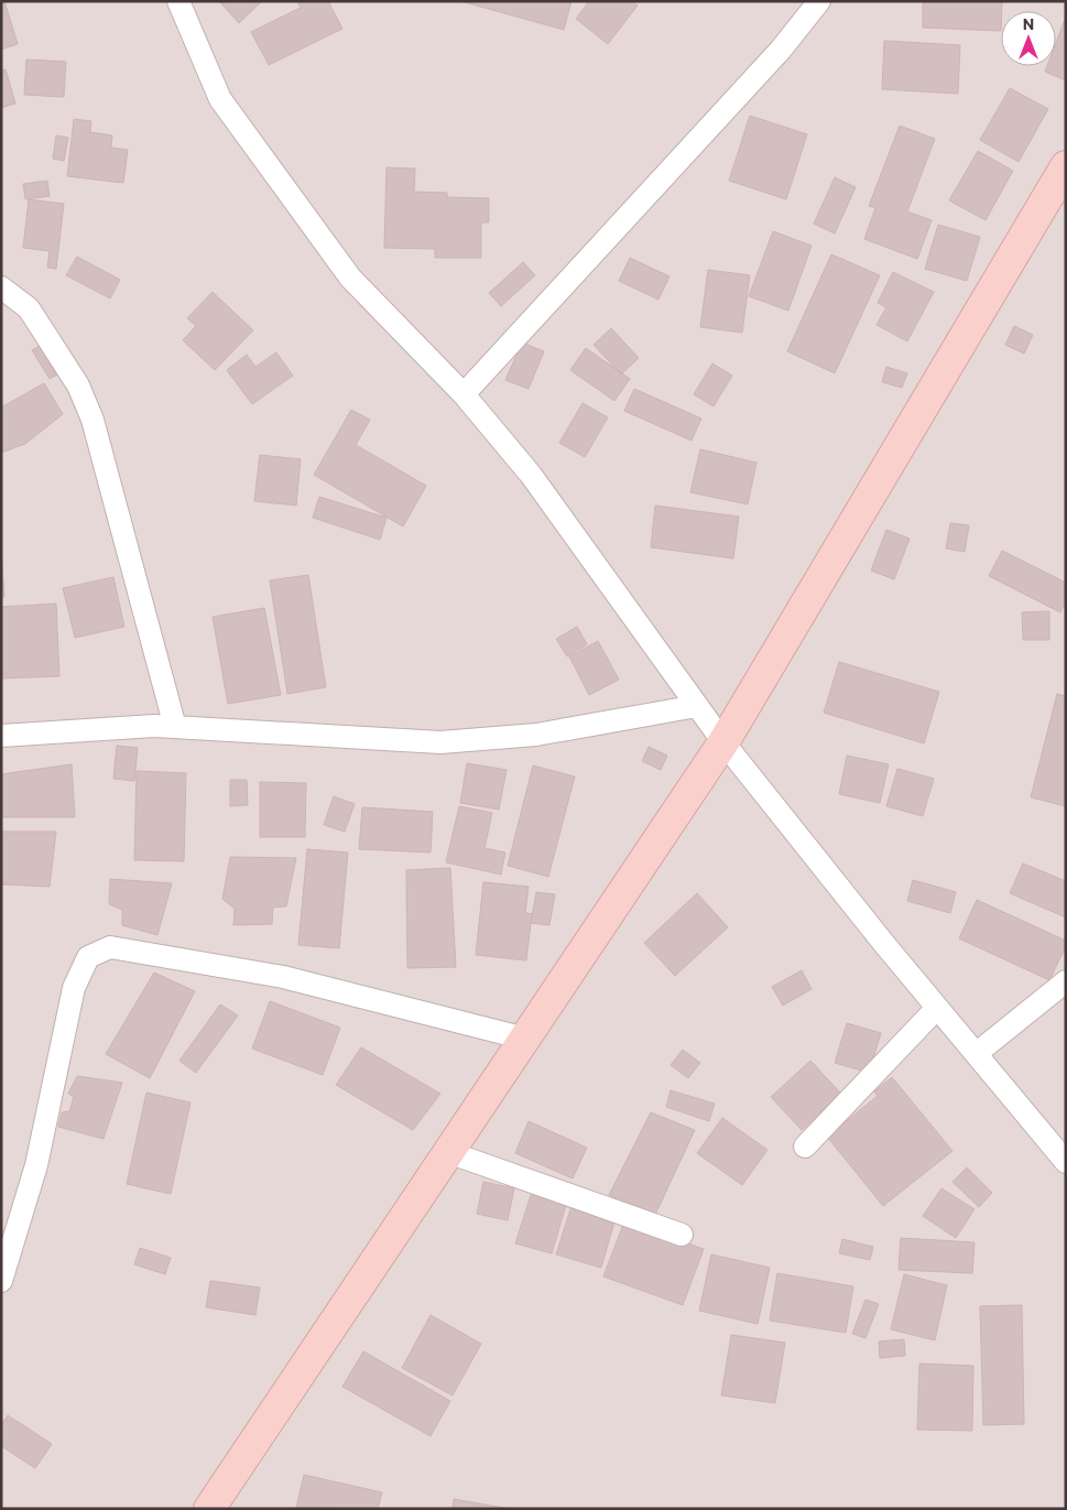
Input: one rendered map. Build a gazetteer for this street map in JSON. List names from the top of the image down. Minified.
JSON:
{"north":"top"}
